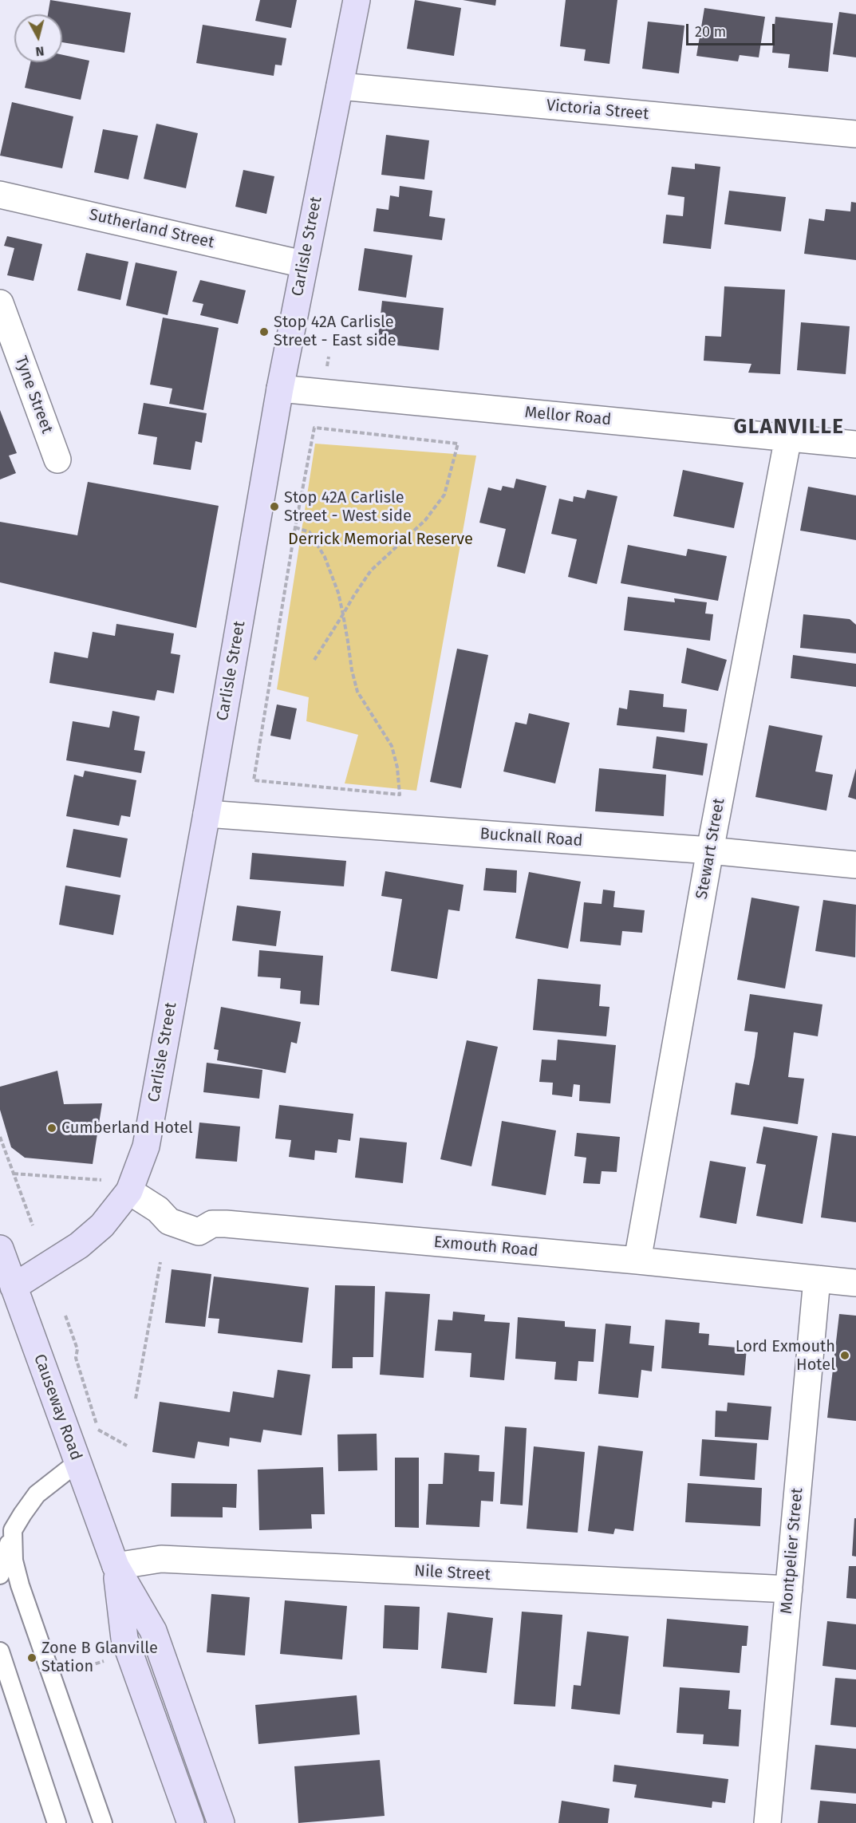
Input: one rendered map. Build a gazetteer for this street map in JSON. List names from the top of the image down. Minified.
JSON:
{"streets":{"street":["Victoria Street","Sutherland Street","Carlisle Street","Tyne Street","Mellor Road","Bucknall Road","Stewart Street","Exmouth Road","Causeway Road","Montpelier Street","Nile Street"]},"crossings":[["Victoria Street","Carlisle Street"],["Sutherland Street","Carlisle Street"],["Carlisle Street","Mellor Road"],["Carlisle Street","Bucknall Road"],["Carlisle Street","Exmouth Road"],["Carlisle Street","Causeway Road"],["Mellor Road","Stewart Street"],["Bucknall Road","Stewart Street"],["Stewart Street","Exmouth Road"],["Exmouth Road","Montpelier Street"],["Causeway Road","Nile Street"],["Montpelier Street","Nile Street"]],"districts":["GLANVILLE"],"parks":["Derrick Memorial Reserve"],"places":["Stop 42A Carlisle Street - East side","Stop 42A Carlisle Street - West side","Cumberland Hotel","Lord Exmouth Hotel","Zone B Glanville Station"],"scale_bar":"20 m","north":"bottom"}
